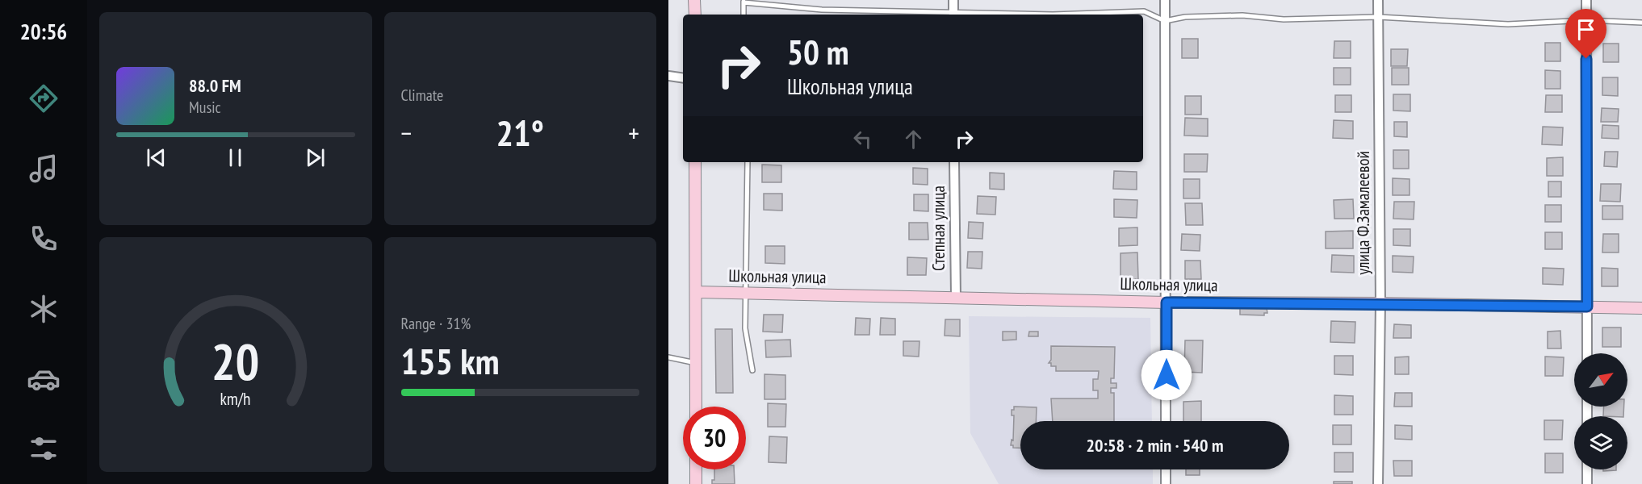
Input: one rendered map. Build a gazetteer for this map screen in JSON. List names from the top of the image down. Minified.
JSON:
{"streets":{"street":["улица Ф.Замалеевой","Степная улица","Школьная улица"]},"crossings":[["улица Ф.Замалеевой","Школьная улица"],["Степная улица","Школьная улица"]],"north":"top right","page":{"tabs":"20:56","tile":["Climate",["Range · 31%","155 km"]],"turn":["50 m","Школьная улица"],"song":["88.0 FM","Music"],"heat":["−","21°","+"],"limit":"30","trip":"20:58 · 2 min · 540 m","gauge":["20","km/h"]}}
